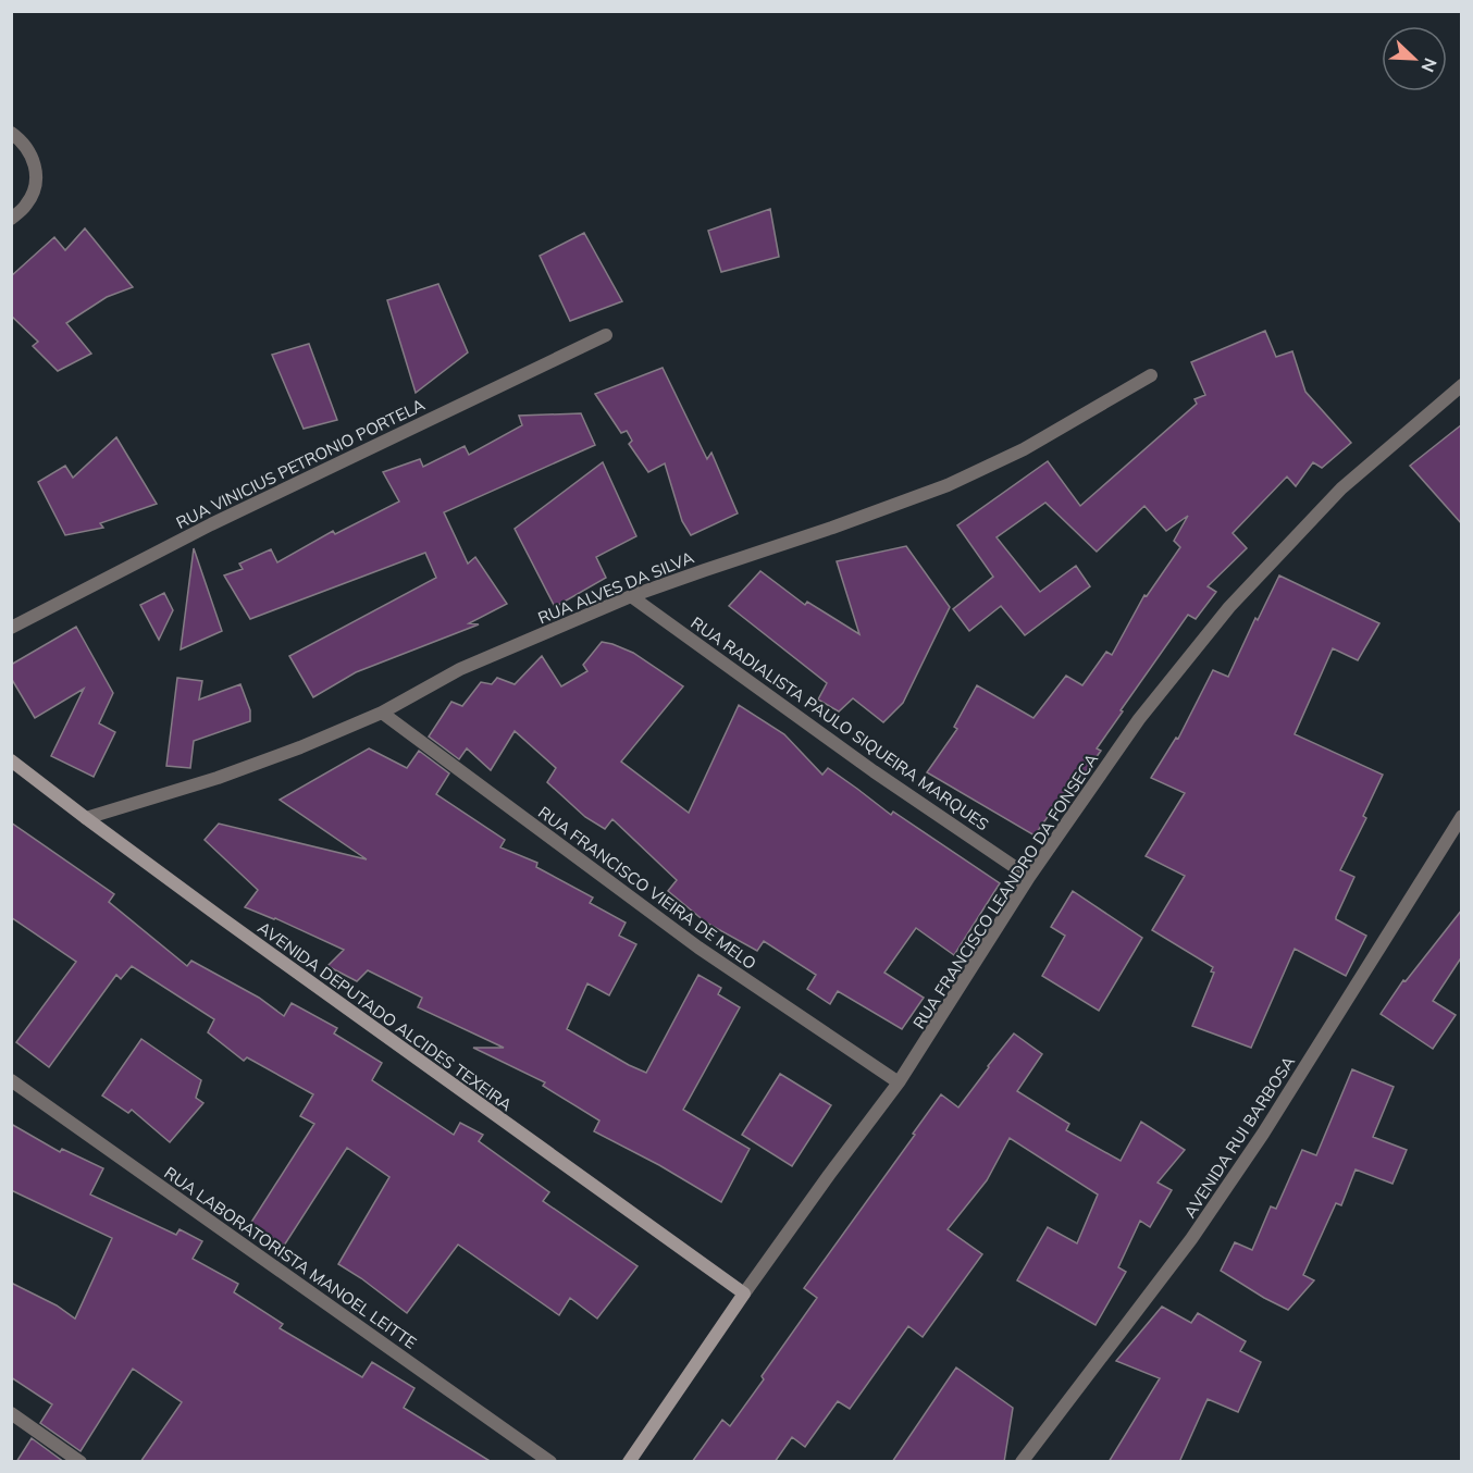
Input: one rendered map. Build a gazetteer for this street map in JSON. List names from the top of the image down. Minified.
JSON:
{"streets":{"main road":["RUA FRANCISCO LEANDRO DA FONSECA","AVENIDA DEPUTADO ALCIDES TEXEIRA"],"street":["RUA VINICIUS PETRONIO PORTELA","RUA ALVES DA SILVA","RUA RADIALISTA PAULO SIQUEIRA MARQUES","RUA FRANCISCO VIEIRA DE MELO","AVENIDA RUI BARBOSA","RUA LABORATORISTA MANOEL LEITTE"]},"crossings":[["RUA ALVES DA SILVA","RUA RADIALISTA PAULO SIQUEIRA MARQUES"],["RUA ALVES DA SILVA","RUA FRANCISCO VIEIRA DE MELO"],["RUA ALVES DA SILVA","AVENIDA DEPUTADO ALCIDES TEXEIRA"],["RUA RADIALISTA PAULO SIQUEIRA MARQUES","RUA FRANCISCO LEANDRO DA FONSECA"],["RUA FRANCISCO VIEIRA DE MELO","RUA FRANCISCO LEANDRO DA FONSECA"],["RUA FRANCISCO LEANDRO DA FONSECA","AVENIDA DEPUTADO ALCIDES TEXEIRA"]],"north":"bottom right"}
